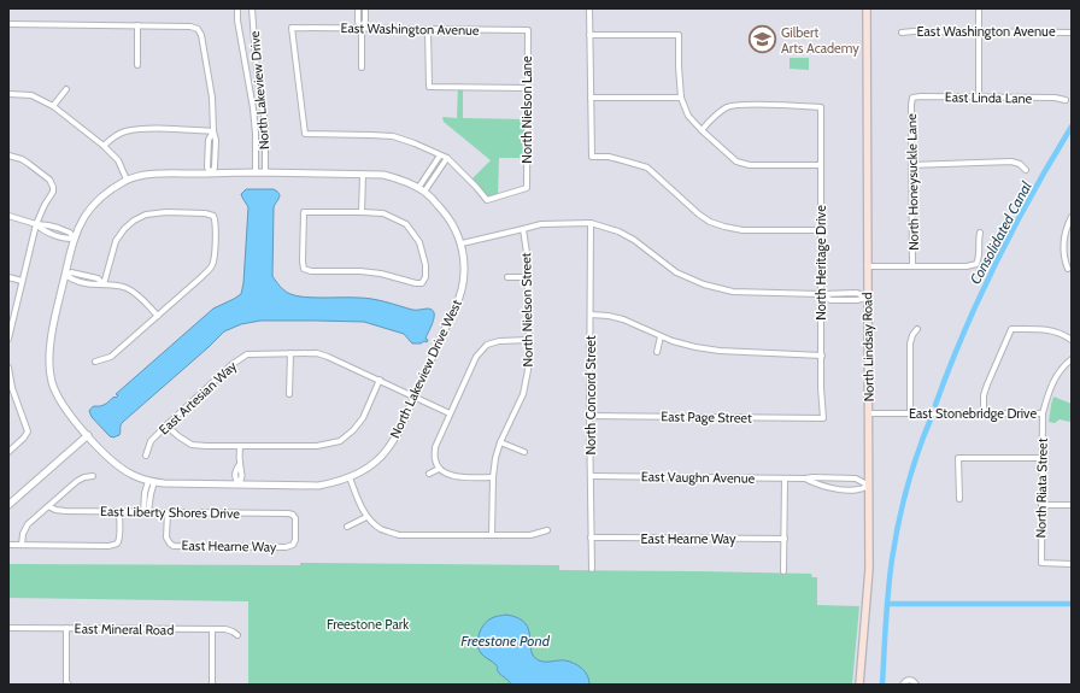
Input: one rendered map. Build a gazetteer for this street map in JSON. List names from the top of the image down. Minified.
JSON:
{"streets":{"main road":["North Lindsay Road"],"street":["East Washington Avenue","North Lakeview Drive","East Linda Lane","North Nielson Lane","North Honeysuckle Lane","North Heritage Drive","North Nielson Street","North Lakeview Drive West","North Concord Street","East Artesian Way","East Stonebridge Drive","East Page Street","East Vaughn Avenue","North Riata Street","East Liberty Shores Drive","East Hearne Way","East Mineral Road"]},"crossings":[["East Washington Avenue","North Nielson Lane"],["North Lakeview Drive","North Lakeview Drive West"],["East Linda Lane","North Honeysuckle Lane"],["North Heritage Drive","East Page Street"],["North Lindsay Road","East Stonebridge Drive"],["North Lindsay Road","East Vaughn Avenue"],["North Lakeview Drive West","East Artesian Way"],["North Concord Street","East Page Street"],["North Concord Street","East Vaughn Avenue"],["North Concord Street","East Hearne Way"],["East Stonebridge Drive","North Riata Street"],["East Liberty Shores Drive","East Hearne Way"]],"water":["Consolidated Canal","Freestone Pond"],"parks":["Freestone Park"],"places":{"school or university":["Gilbert Arts Academy"]}}
